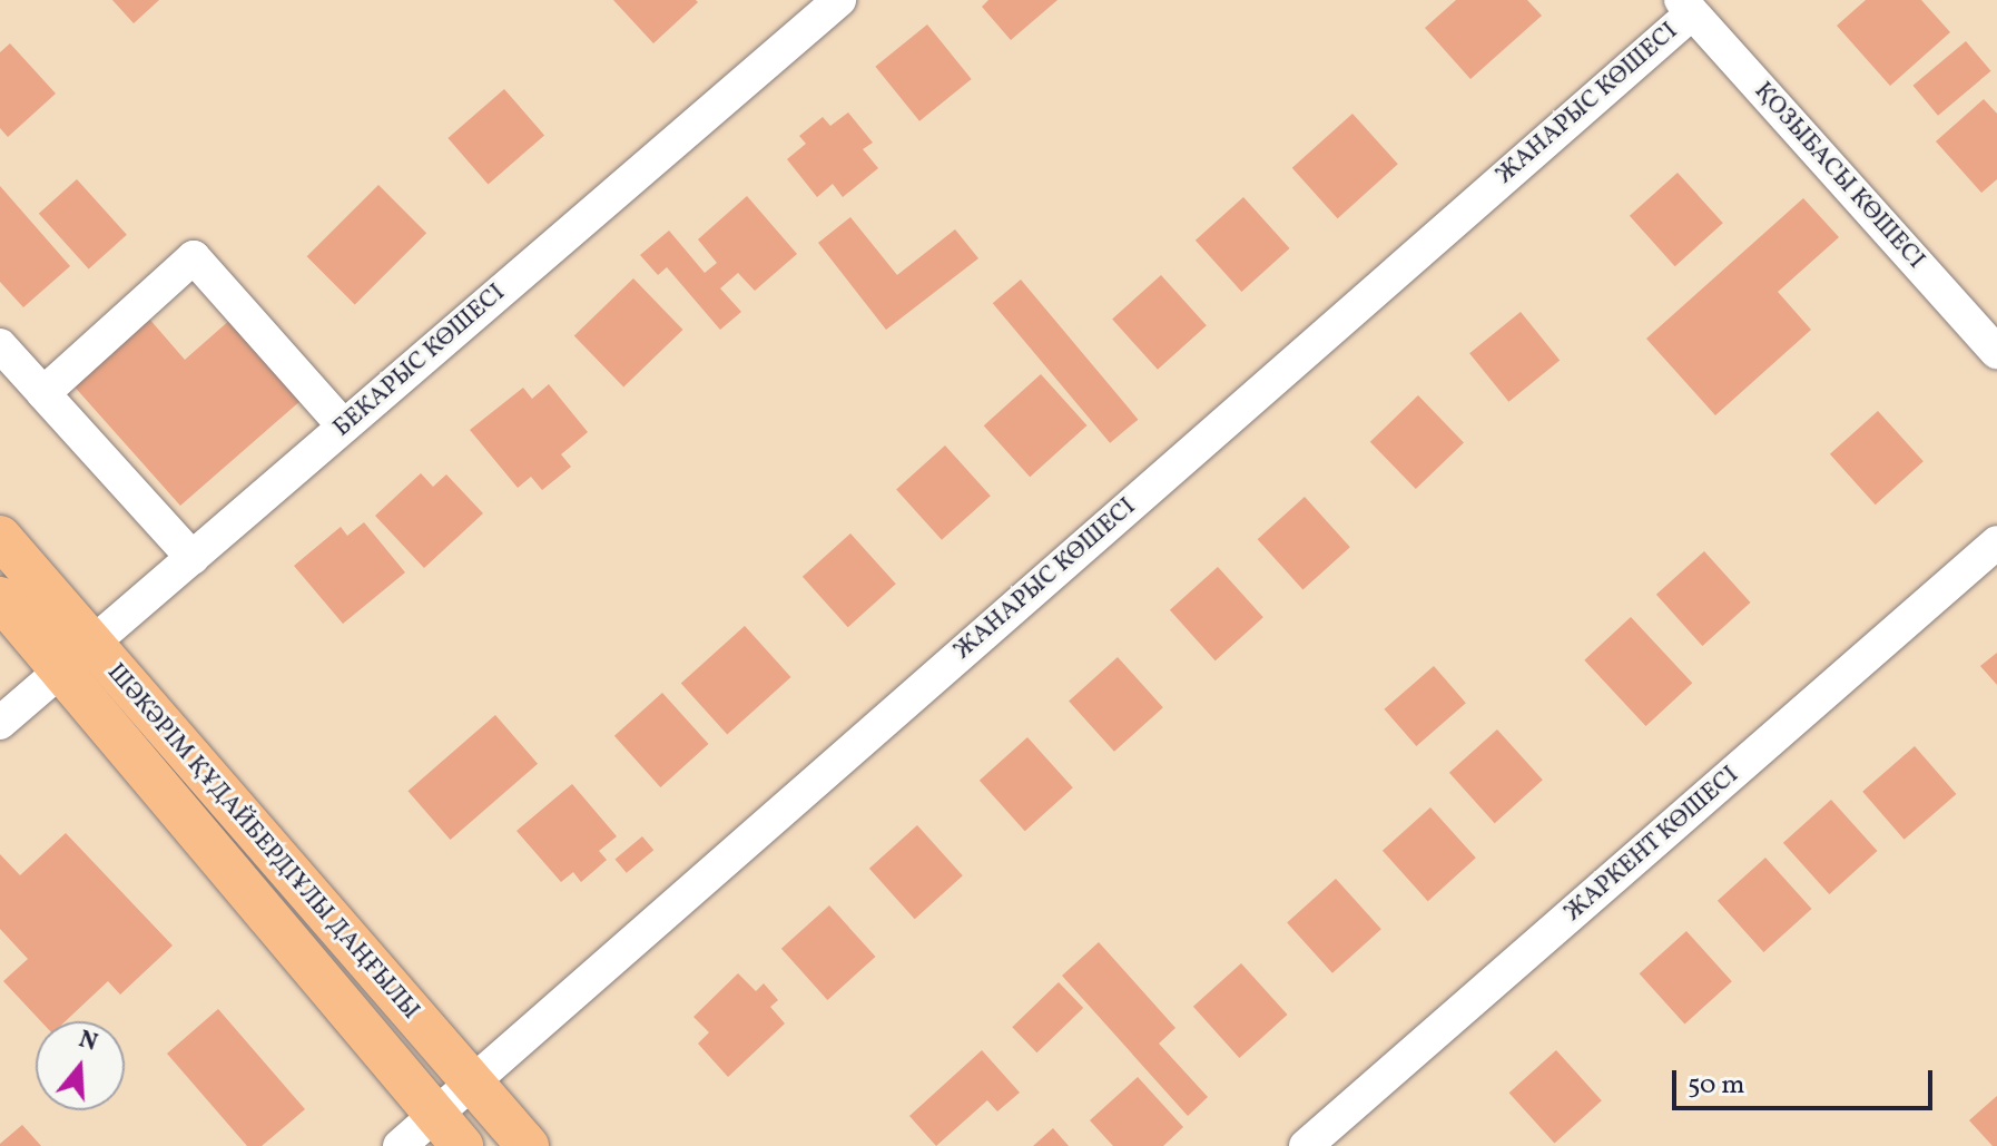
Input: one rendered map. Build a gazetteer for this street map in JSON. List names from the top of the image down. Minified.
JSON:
{"streets":{"main road":["ШӘКӘРІМ ҚҰДАЙБЕРДІҰЛЫ ДАҢҒЫЛЫ"],"street":["ЖАНАРЫС КӨШЕСІ","ҚОЗЫБАСЫ КӨШЕСІ","БЕКАРЫС КӨШЕСІ","ЖАРКЕНТ КӨШЕСІ"]},"crossings":[["ЖАНАРЫС КӨШЕСІ","ҚОЗЫБАСЫ КӨШЕСІ"],["ЖАНАРЫС КӨШЕСІ","ШӘКӘРІМ ҚҰДАЙБЕРДІҰЛЫ ДАҢҒЫЛЫ"],["БЕКАРЫС КӨШЕСІ","ШӘКӘРІМ ҚҰДАЙБЕРДІҰЛЫ ДАҢҒЫЛЫ"]],"scale_bar":"50 m","north":"top"}
